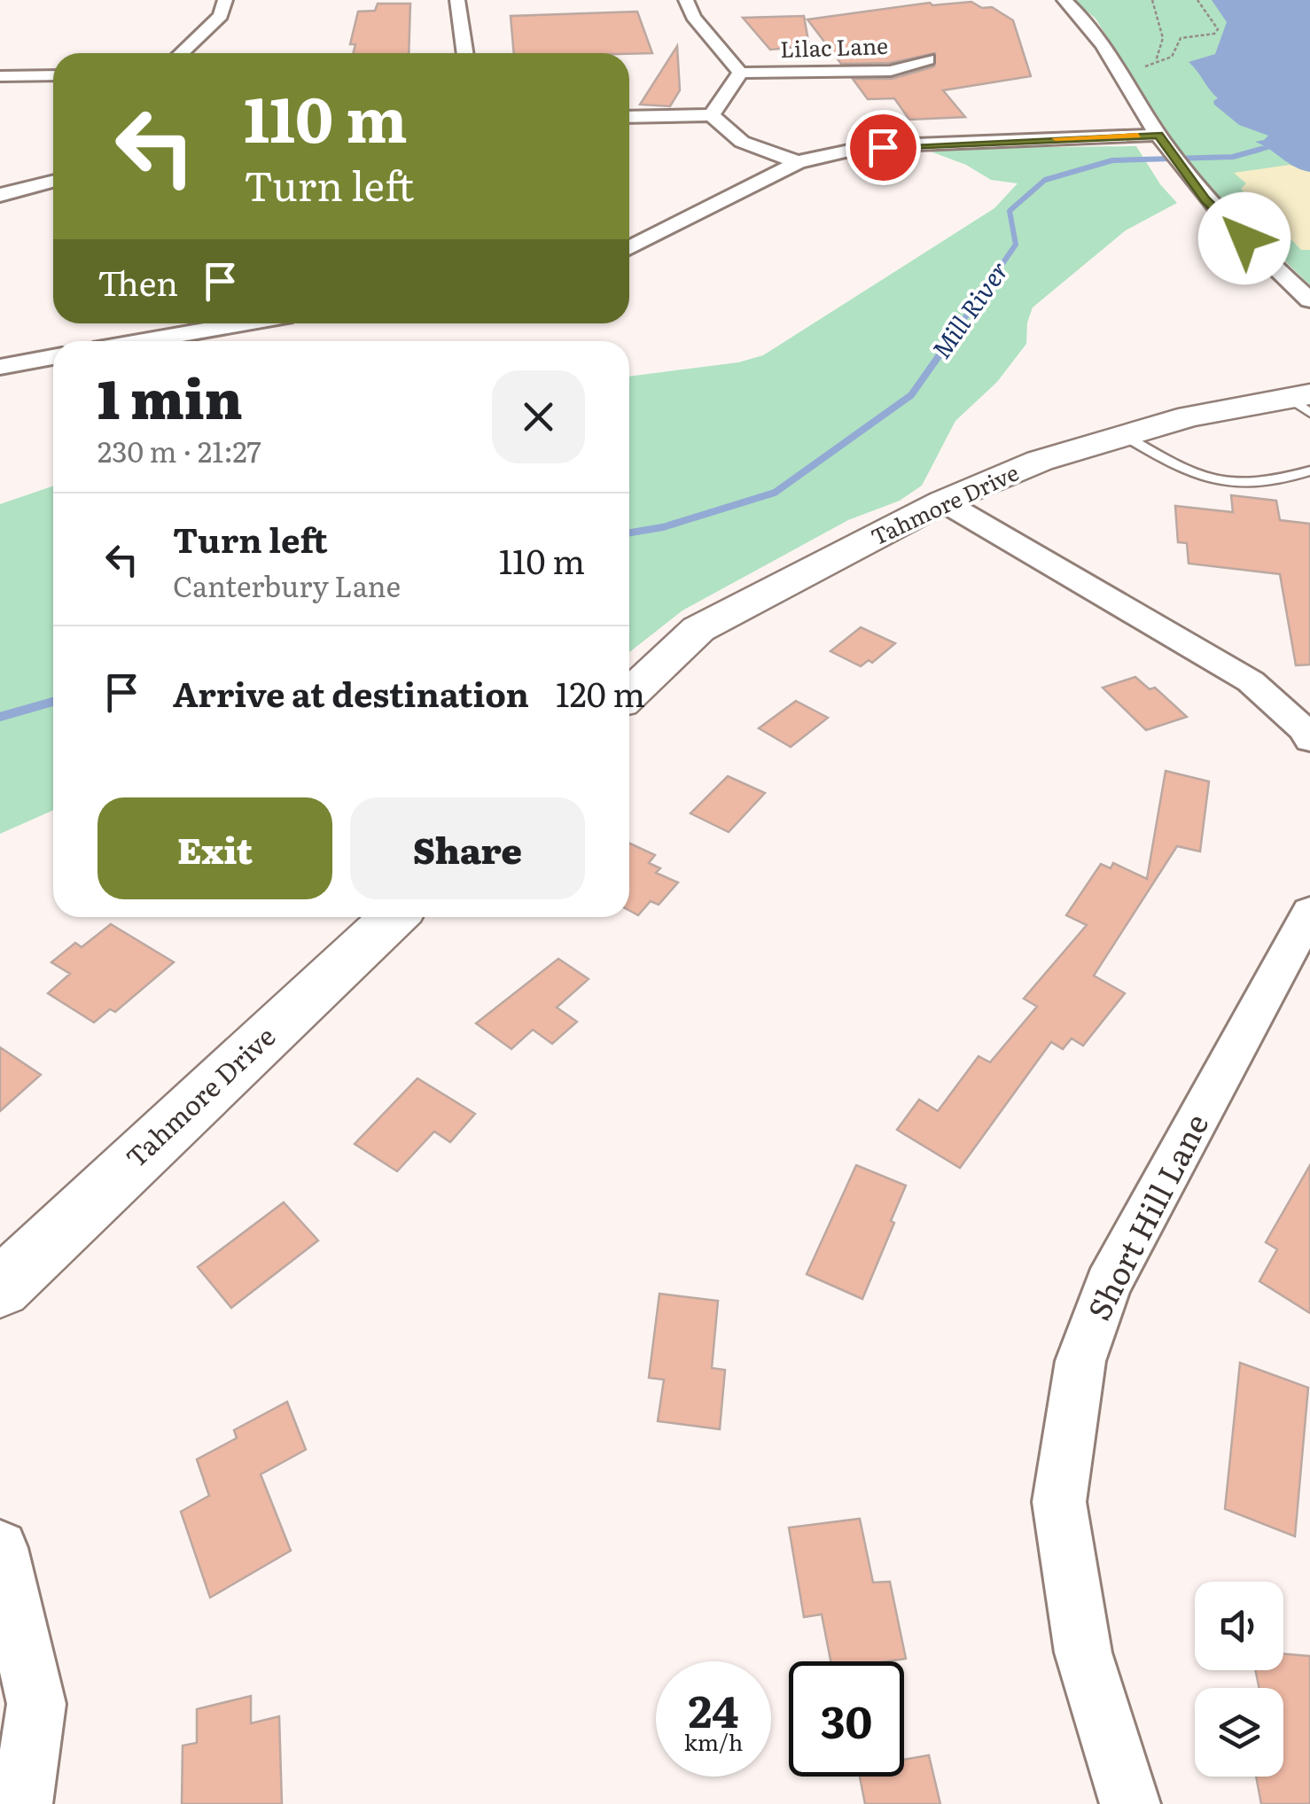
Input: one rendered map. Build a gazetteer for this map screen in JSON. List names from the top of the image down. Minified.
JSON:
{"streets":{"street":["Lilac Lane","Tahmore Drive","Short Hill Lane"]},"water":["Mill River"],"page":{"turn":["110 m","Turn left"],"then":"Then","heading":["1 min","230 m · 21:27"],"list":[{"name":"Turn left","note":"Canterbury Lane","value":"110 m"},{"name":"Arrive at destination","value":"120 m"}],"buttons":["Exit","Share"],"speed":"24 km/h","limit":"30"}}
